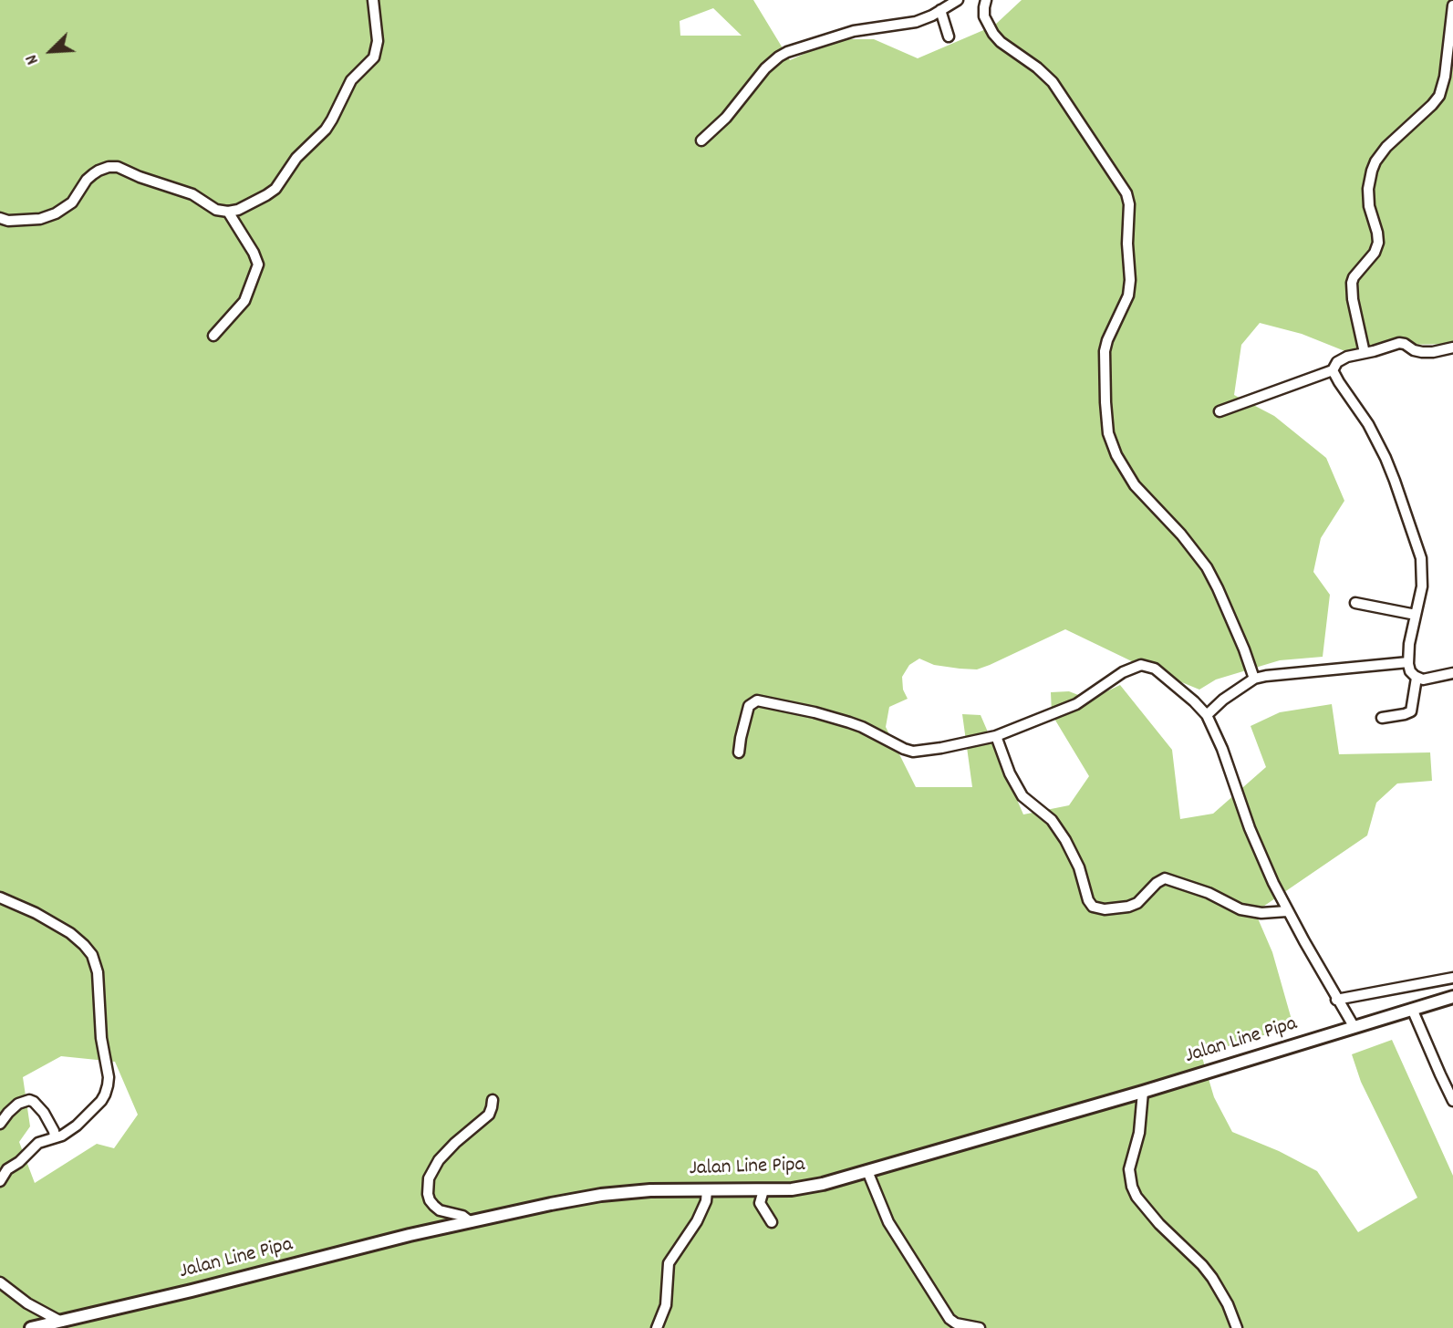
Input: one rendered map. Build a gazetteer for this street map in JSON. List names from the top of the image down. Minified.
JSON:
{"streets":{"main road":["Jalan Line Pipa"]},"north":"bottom left"}
